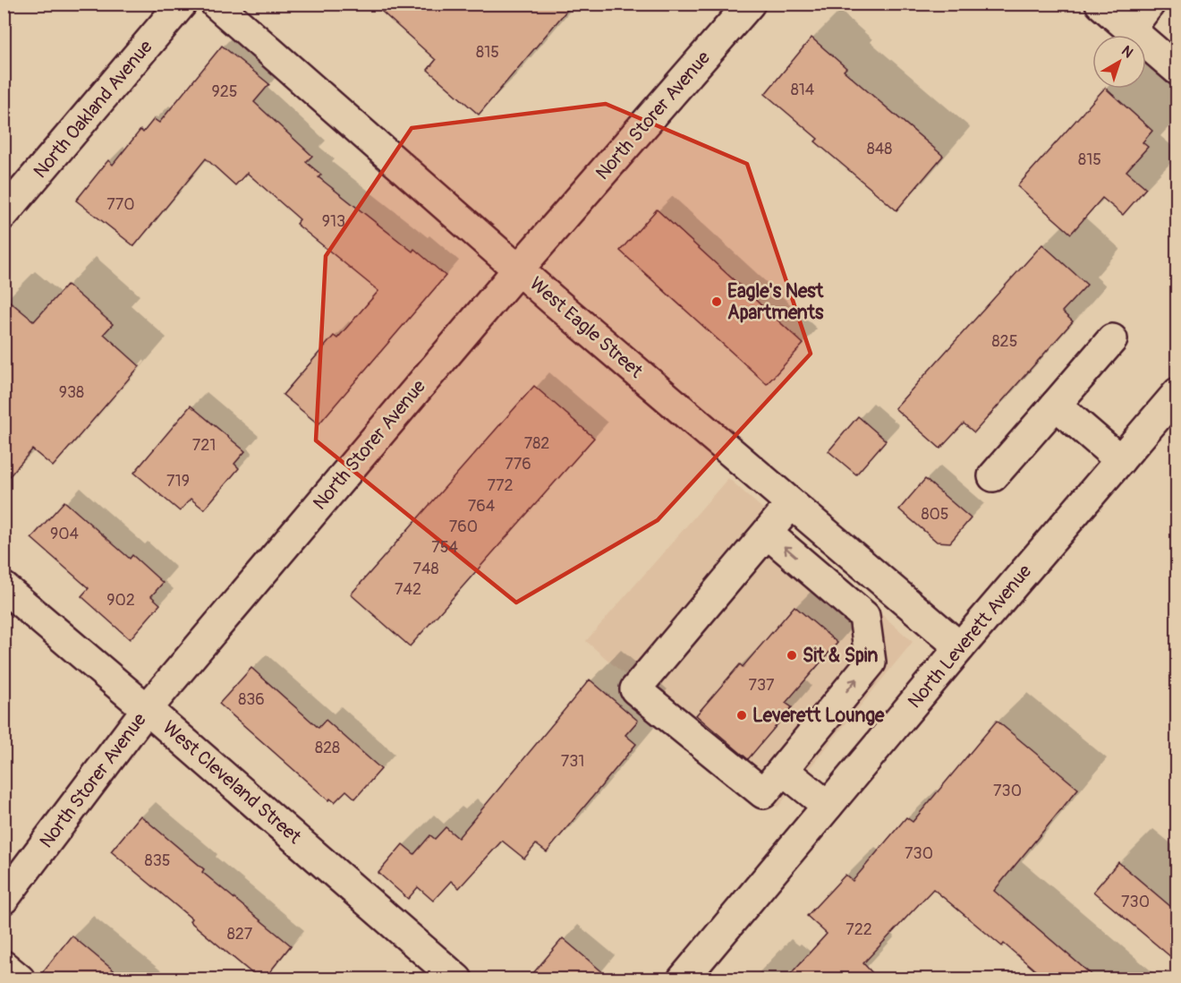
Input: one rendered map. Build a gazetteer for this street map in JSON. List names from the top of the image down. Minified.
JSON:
{"streets":{"street":["North Oakland Avenue","North Storer Avenue","West Eagle Street","North Leverett Avenue","West Cleveland Street"]},"crossings":[["North Storer Avenue","West Eagle Street"],["North Storer Avenue","West Cleveland Street"],["West Eagle Street","North Leverett Avenue"]],"places":["Eagle's Nest Apartments","Sit & Spin","Leverett Lounge"],"house_numbers":["815","814","925","848","815","770","913","825","938","782","721","776","719","772","764","805","760","904","754","748","742","902","737","836","828","731","730","730","835","730","722","827"],"north":"top right"}
